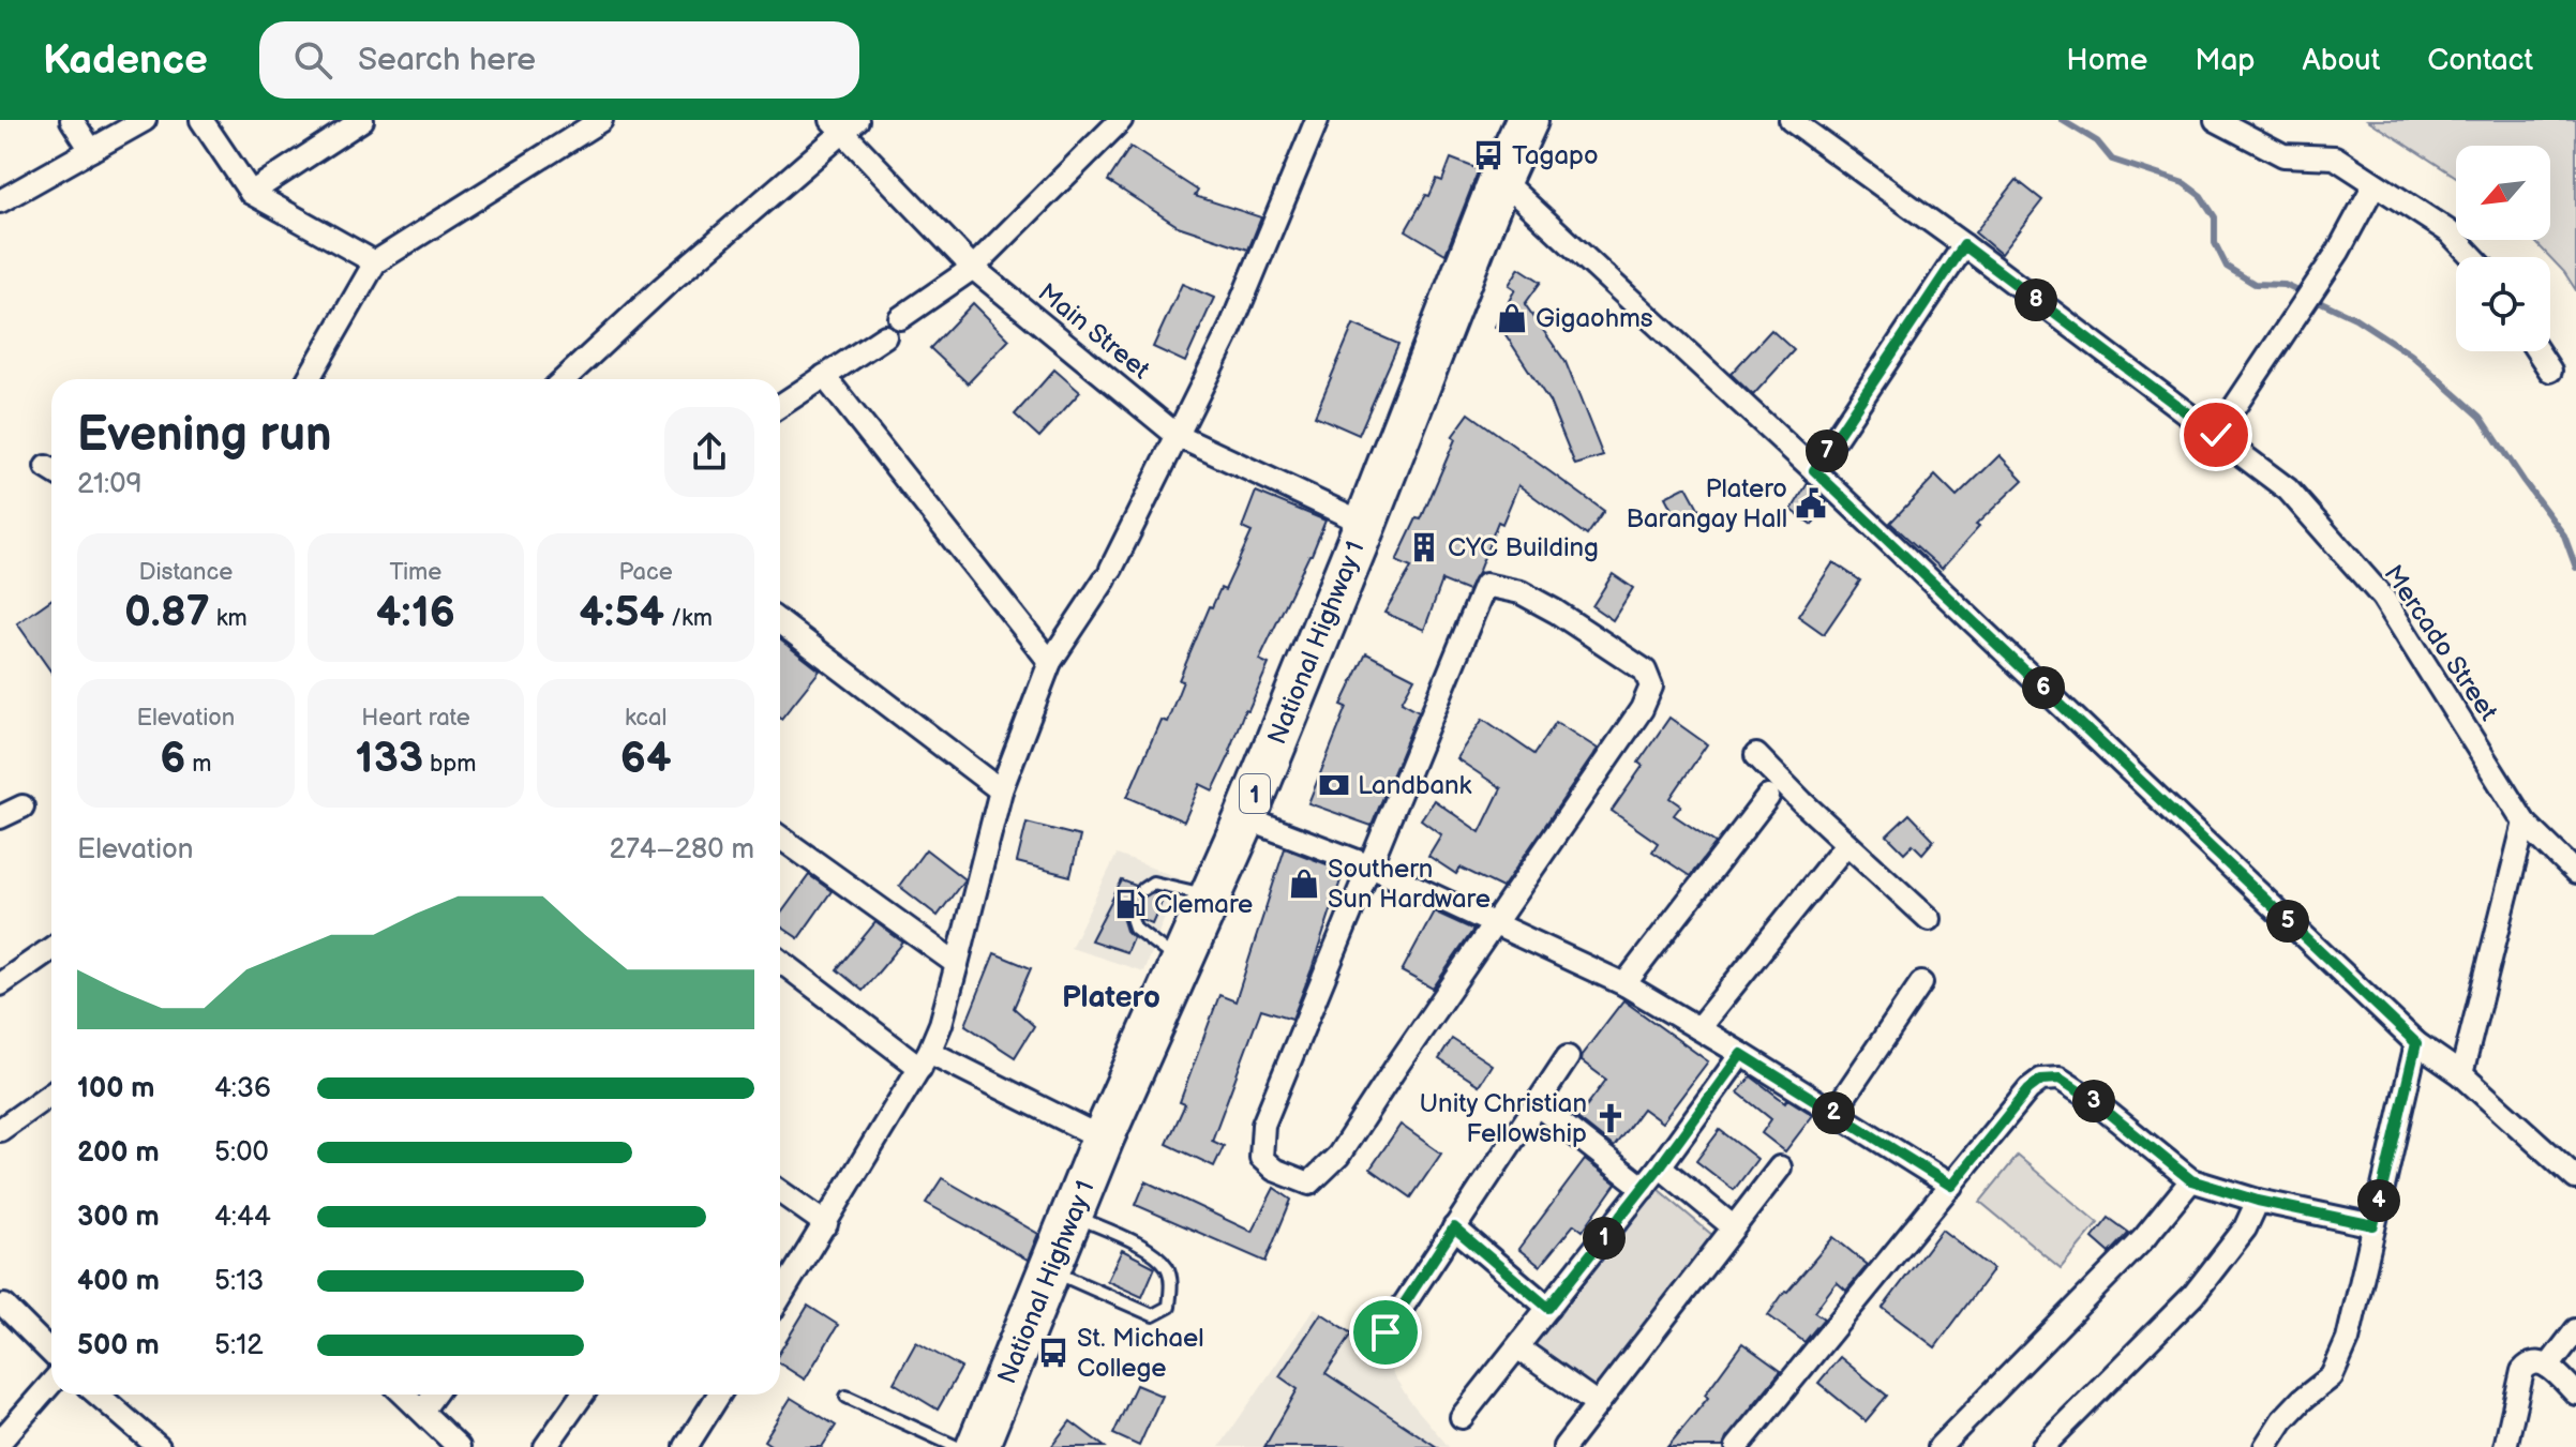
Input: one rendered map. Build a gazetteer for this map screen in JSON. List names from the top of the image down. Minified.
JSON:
{"streets":{"highway":["National Highway 1","1"],"street":["Main Street","Mercado Street"]},"crossings":[["Main Street","National Highway 1"]],"districts":["Platero"],"places":{"bus stop":["Tagapo","St. Michael College"],"shop":["Gigaohms","Southern Sun Hardware"],"public building":["Platero Barangay Hall"],"building":["CYC Building"],"bank":["Landbank"],"fuel station":["Clemare"],"church":["Unity Christian Fellowship"]},"north":"bottom left","page":{"header":"Kadence","search":"Search here","nav":["Home","Map","About","Contact"],"pins":["8","7","6","5","3","2","4","1"],"heading":["Evening run","21:09"],"stats":[["Distance","0.87 km"],["Time","4:16"],["Pace","4:54 /km"],["Elevation","6 m"],["Heart rate","133 bpm"],["kcal","64"]],"chart":["Elevation","274–280 m"],"list":[{"name":"100 m","note":"4:36"},{"name":"200 m","note":"5:00"},{"name":"300 m","note":"4:44"},{"name":"400 m","note":"5:13"},{"name":"500 m","note":"5:12"}]}}
